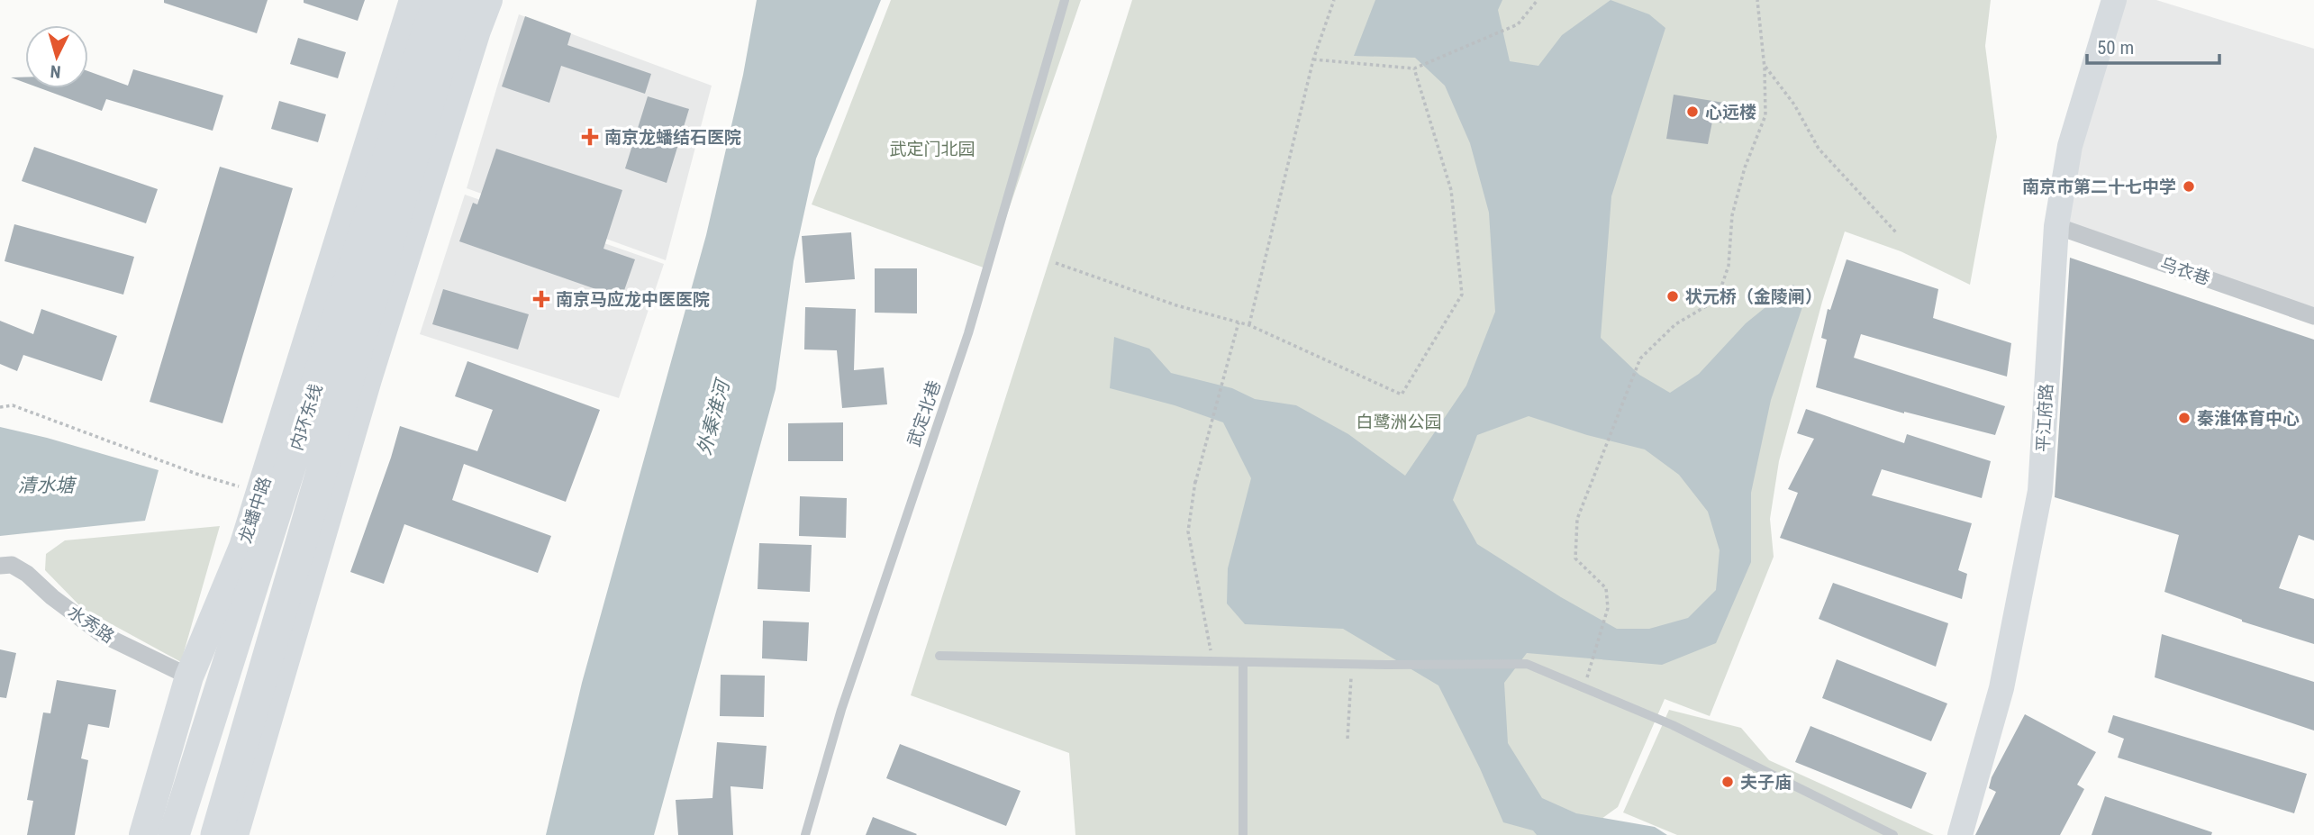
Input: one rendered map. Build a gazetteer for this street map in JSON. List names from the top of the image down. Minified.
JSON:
{"streets":{"highway":["内环东线"],"main road":["龙蟠中路"],"street":["乌衣巷","平江府路","水秀路"],"lane":["武定北巷"]},"crossings":[["乌衣巷","平江府路"],["龙蟠中路","水秀路"]],"water":["外秦淮河","清水塘"],"parks":["武定门北园","白鹭洲公园"],"places":{"other":["心远楼","南京市第二十七中学","状元桥（金陵闸）","秦淮体育中心","夫子庙"],"health":["南京龙蟠结石医院","南京马应龙中医医院"]},"scale_bar":"50 m","north":"bottom"}
